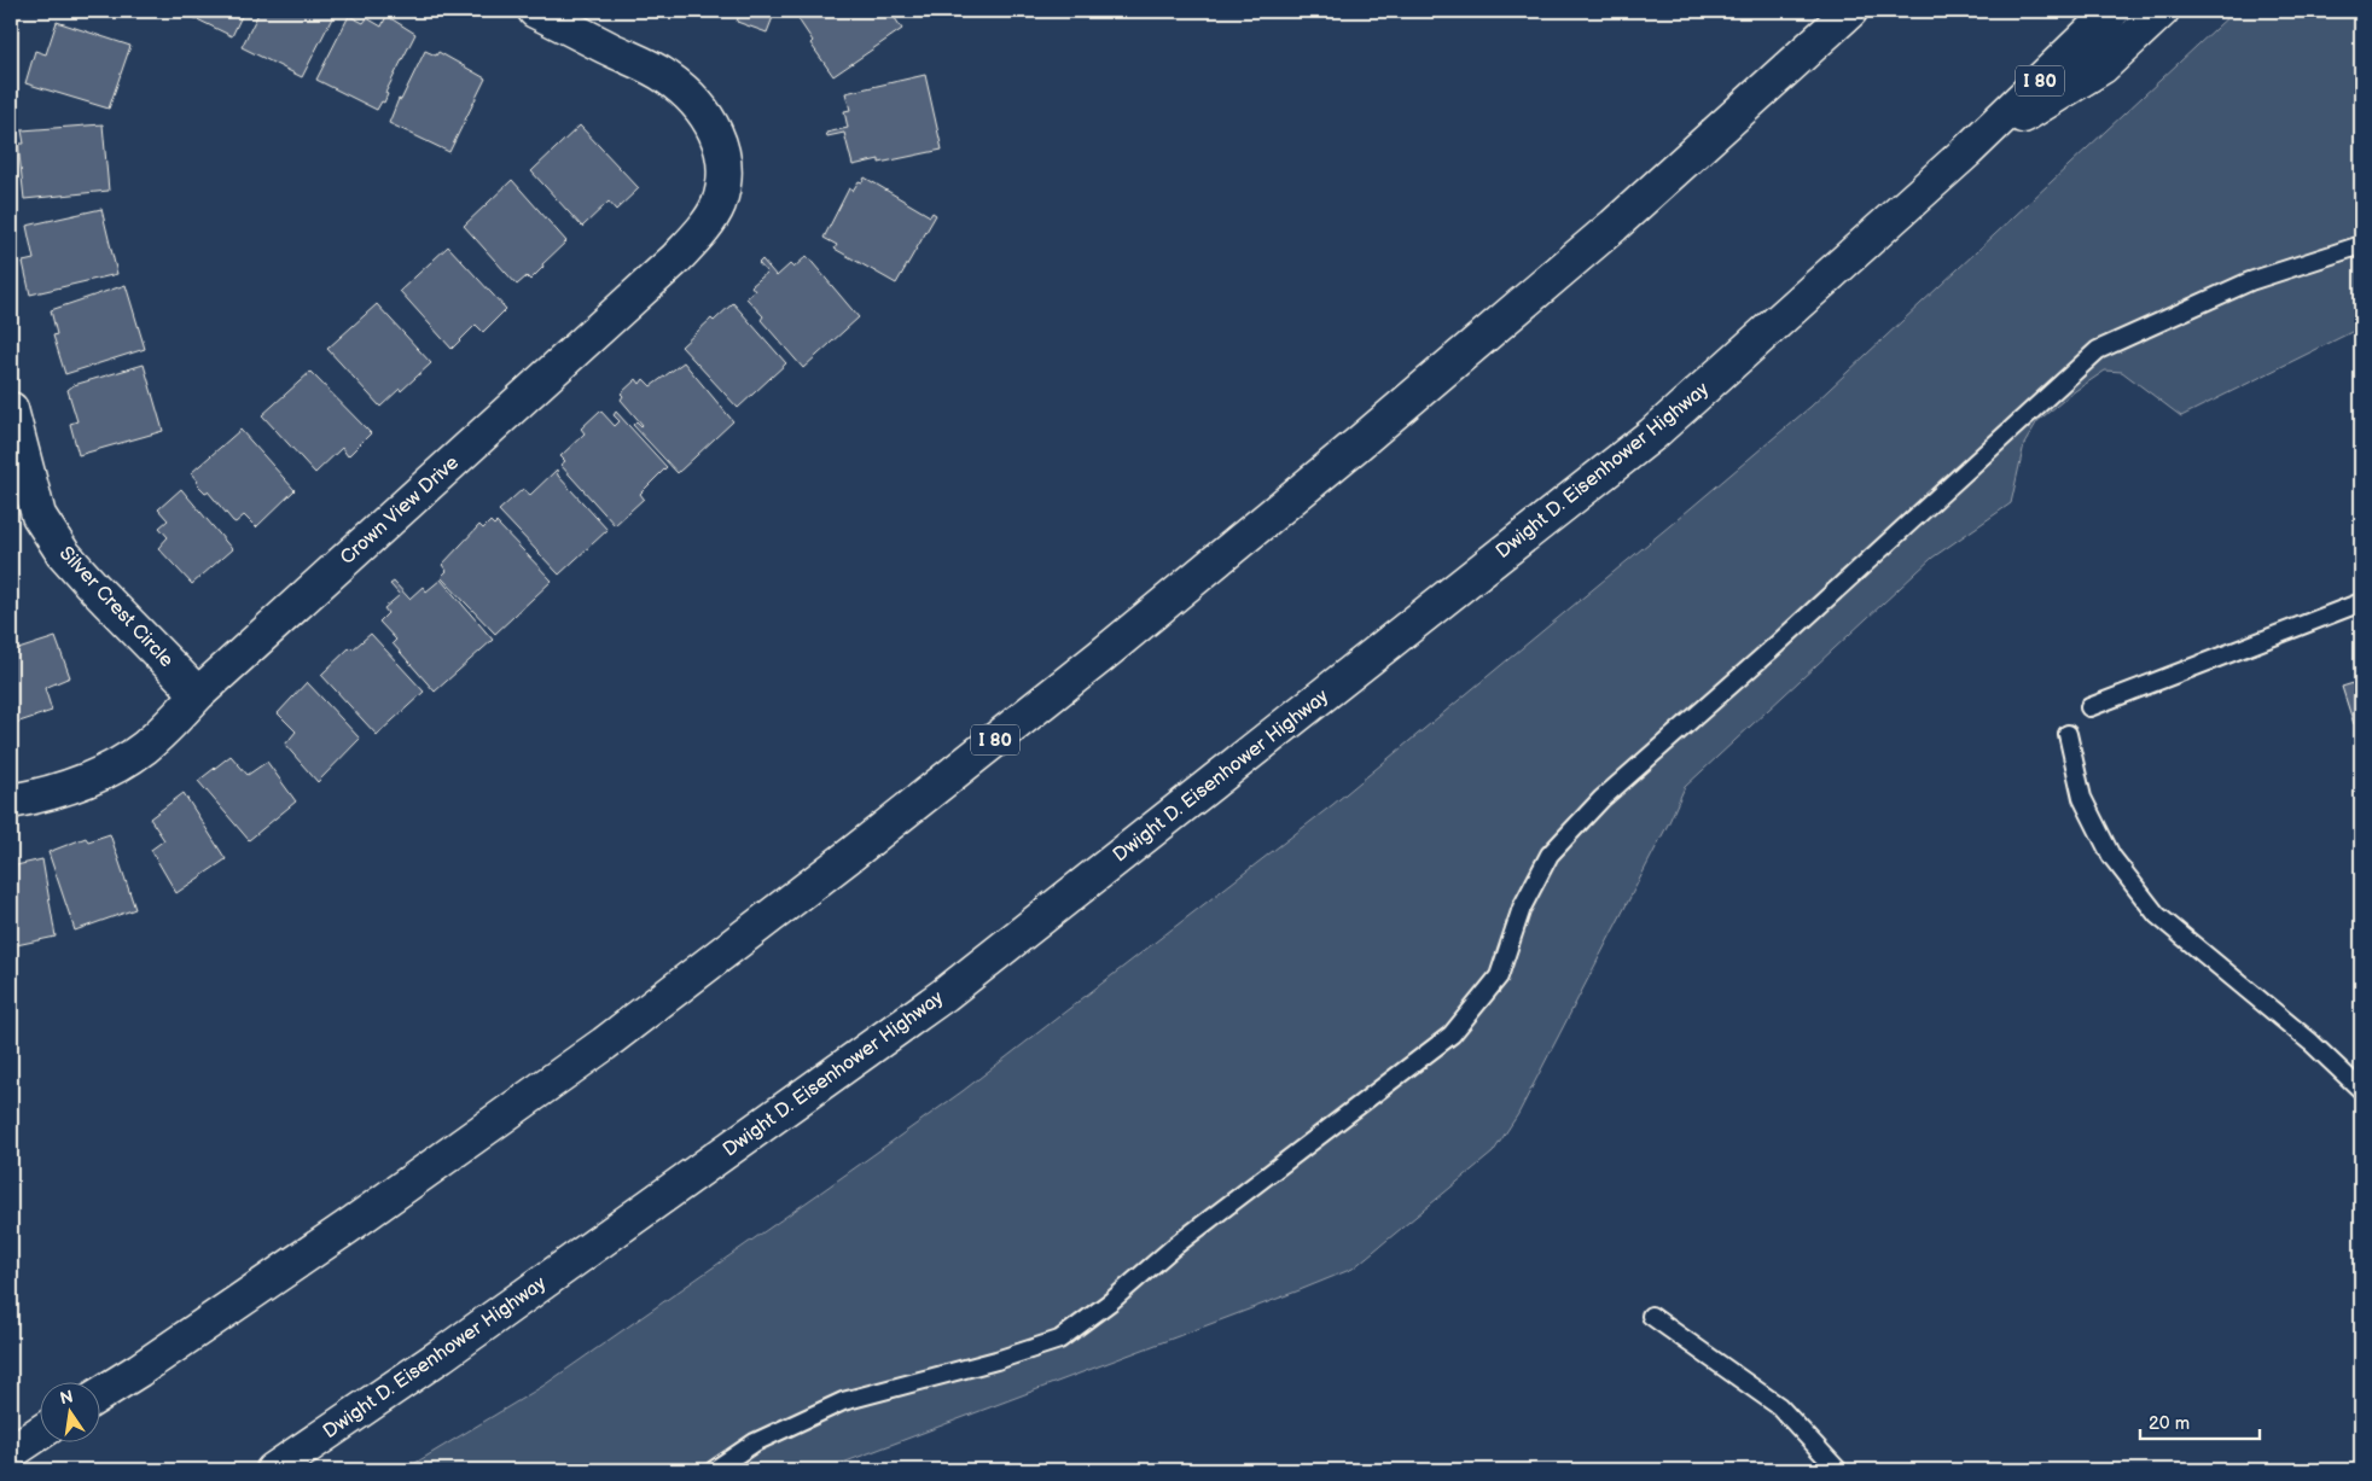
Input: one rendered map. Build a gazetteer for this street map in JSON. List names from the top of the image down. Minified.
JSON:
{"streets":{"main road":["I 80","Dwight D. Eisenhower Highway","Crown View Drive","Silver Crest Circle"]},"crossings":[["Crown View Drive","Silver Crest Circle"]],"scale_bar":"20 m","north":"top"}
